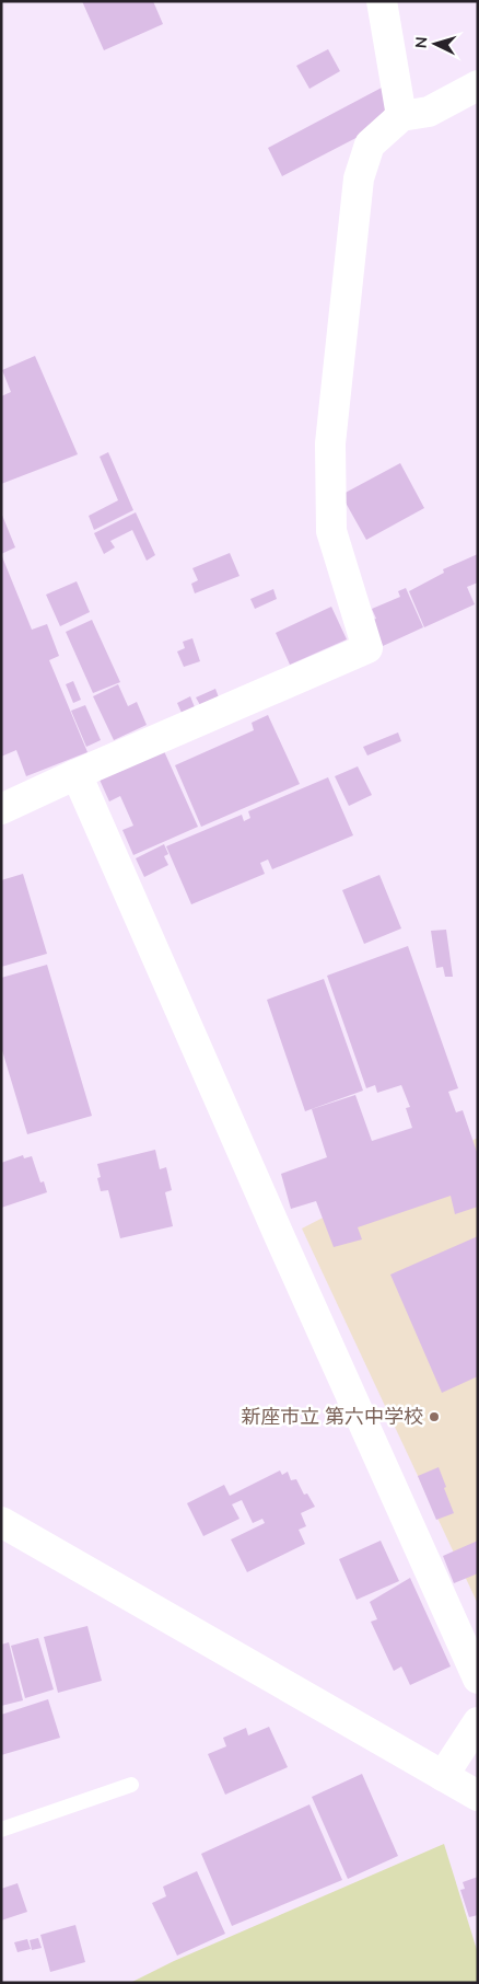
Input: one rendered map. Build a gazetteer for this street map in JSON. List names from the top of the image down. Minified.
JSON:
{"places":["新座市立 第六中学校"],"north":"left"}
